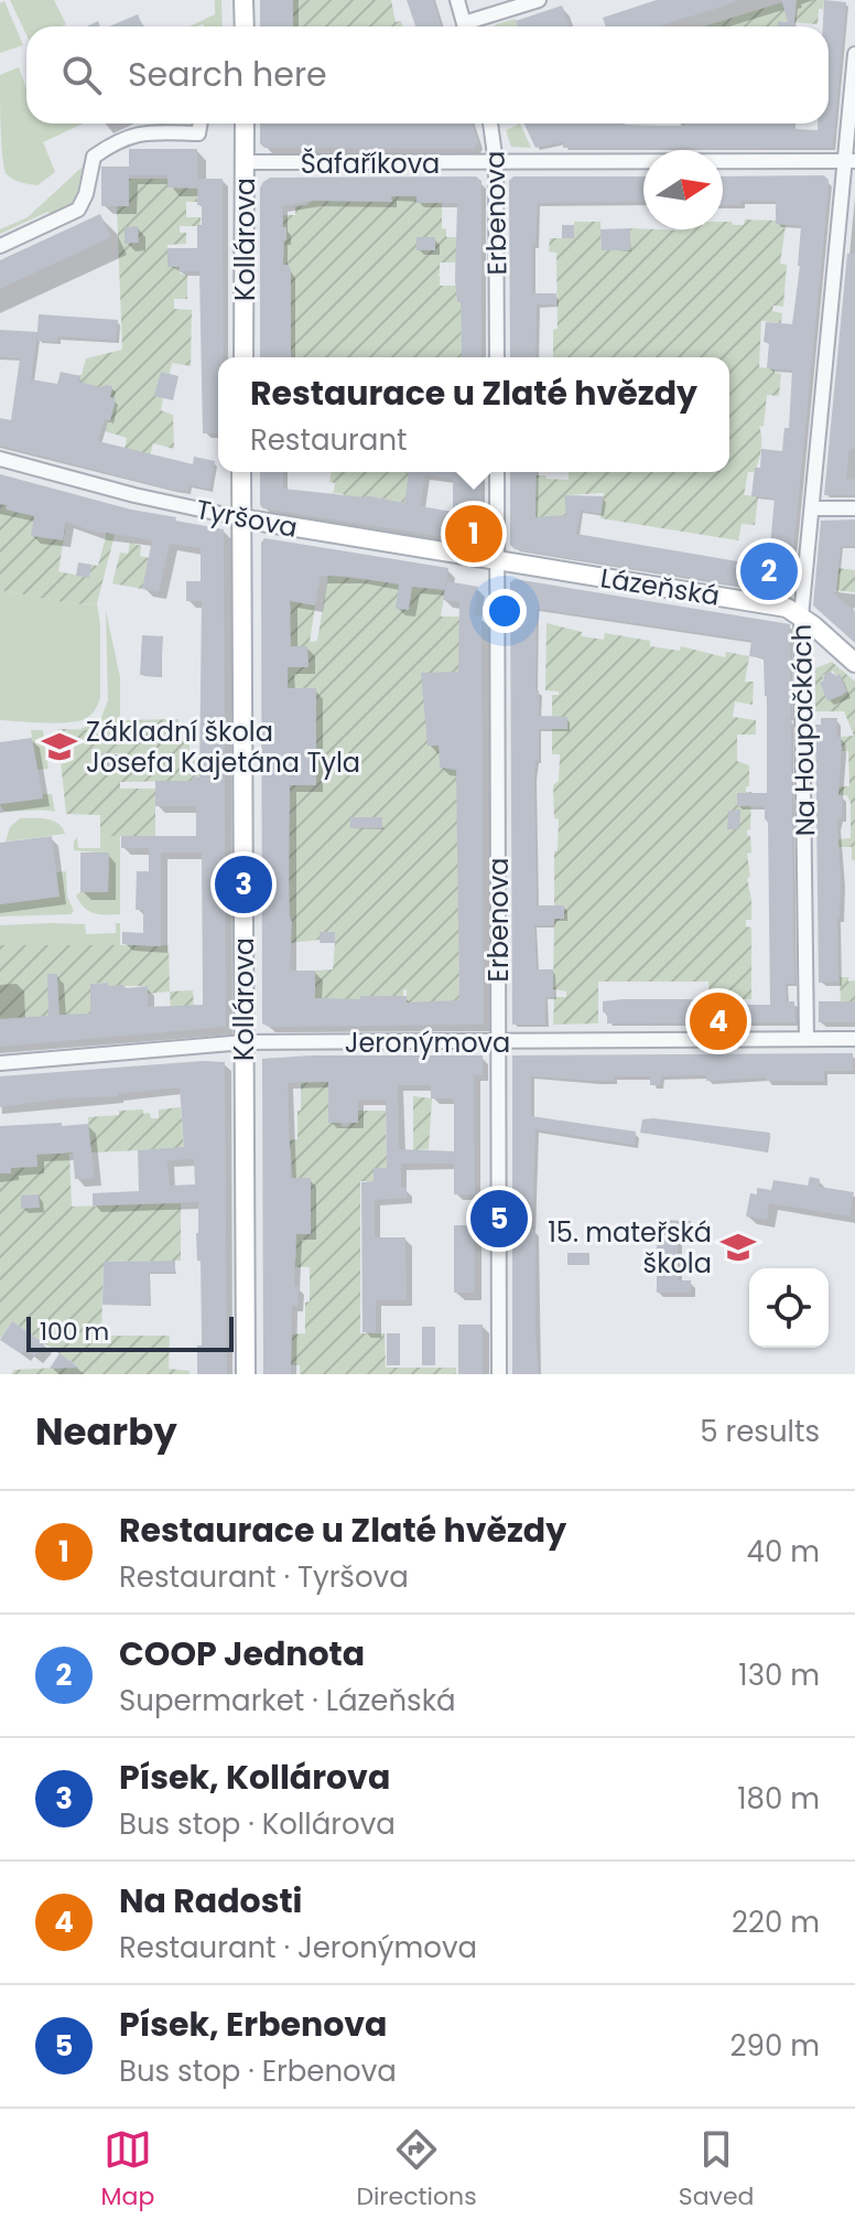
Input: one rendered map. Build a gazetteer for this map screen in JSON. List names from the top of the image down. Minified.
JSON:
{"streets":{"main road":["Kollárova","Tyršova","Lázeňská"],"street":["Šafaříkova","Erbenova","Na Houpačkách","Jeronýmova"]},"crossings":[["Šafaříkova","Erbenova"],["Šafaříkova","Kollárova"],["Šafaříkova","Na Houpačkách"],["Erbenova","Tyršova"],["Erbenova","Lázeňská"],["Erbenova","Jeronýmova"],["Kollárova","Tyršova"],["Kollárova","Jeronýmova"],["Tyršova","Lázeňská"],["Lázeňská","Na Houpačkách"],["Na Houpačkách","Jeronýmova"]],"places":{"school or university":["Základní škola Josefa Kajetána Tyla","15. mateřská škola"]},"scale_bar":"100 m","north":"right","page":{"search":"Search here","popup":["Restaurace u Zlaté hvězdy","Restaurant"],"pins":["1","2","3","4","5"],"scale":"100 m","heading":["Nearby","5 results"],"list":[{"mark":"1","name":"Restaurace u Zlaté hvězdy","note":"Restaurant · Tyršova","value":"40 m"},{"mark":"2","name":"COOP Jednota","note":"Supermarket · Lázeňská","value":"130 m"},{"mark":"3","name":"Písek, Kollárova","note":"Bus stop · Kollárova","value":"180 m"},{"mark":"4","name":"Na Radosti","note":"Restaurant · Jeronýmova","value":"220 m"},{"mark":"5","name":"Písek, Erbenova","note":"Bus stop · Erbenova","value":"290 m"}],"nav":["Map","Directions","Saved"]}}
